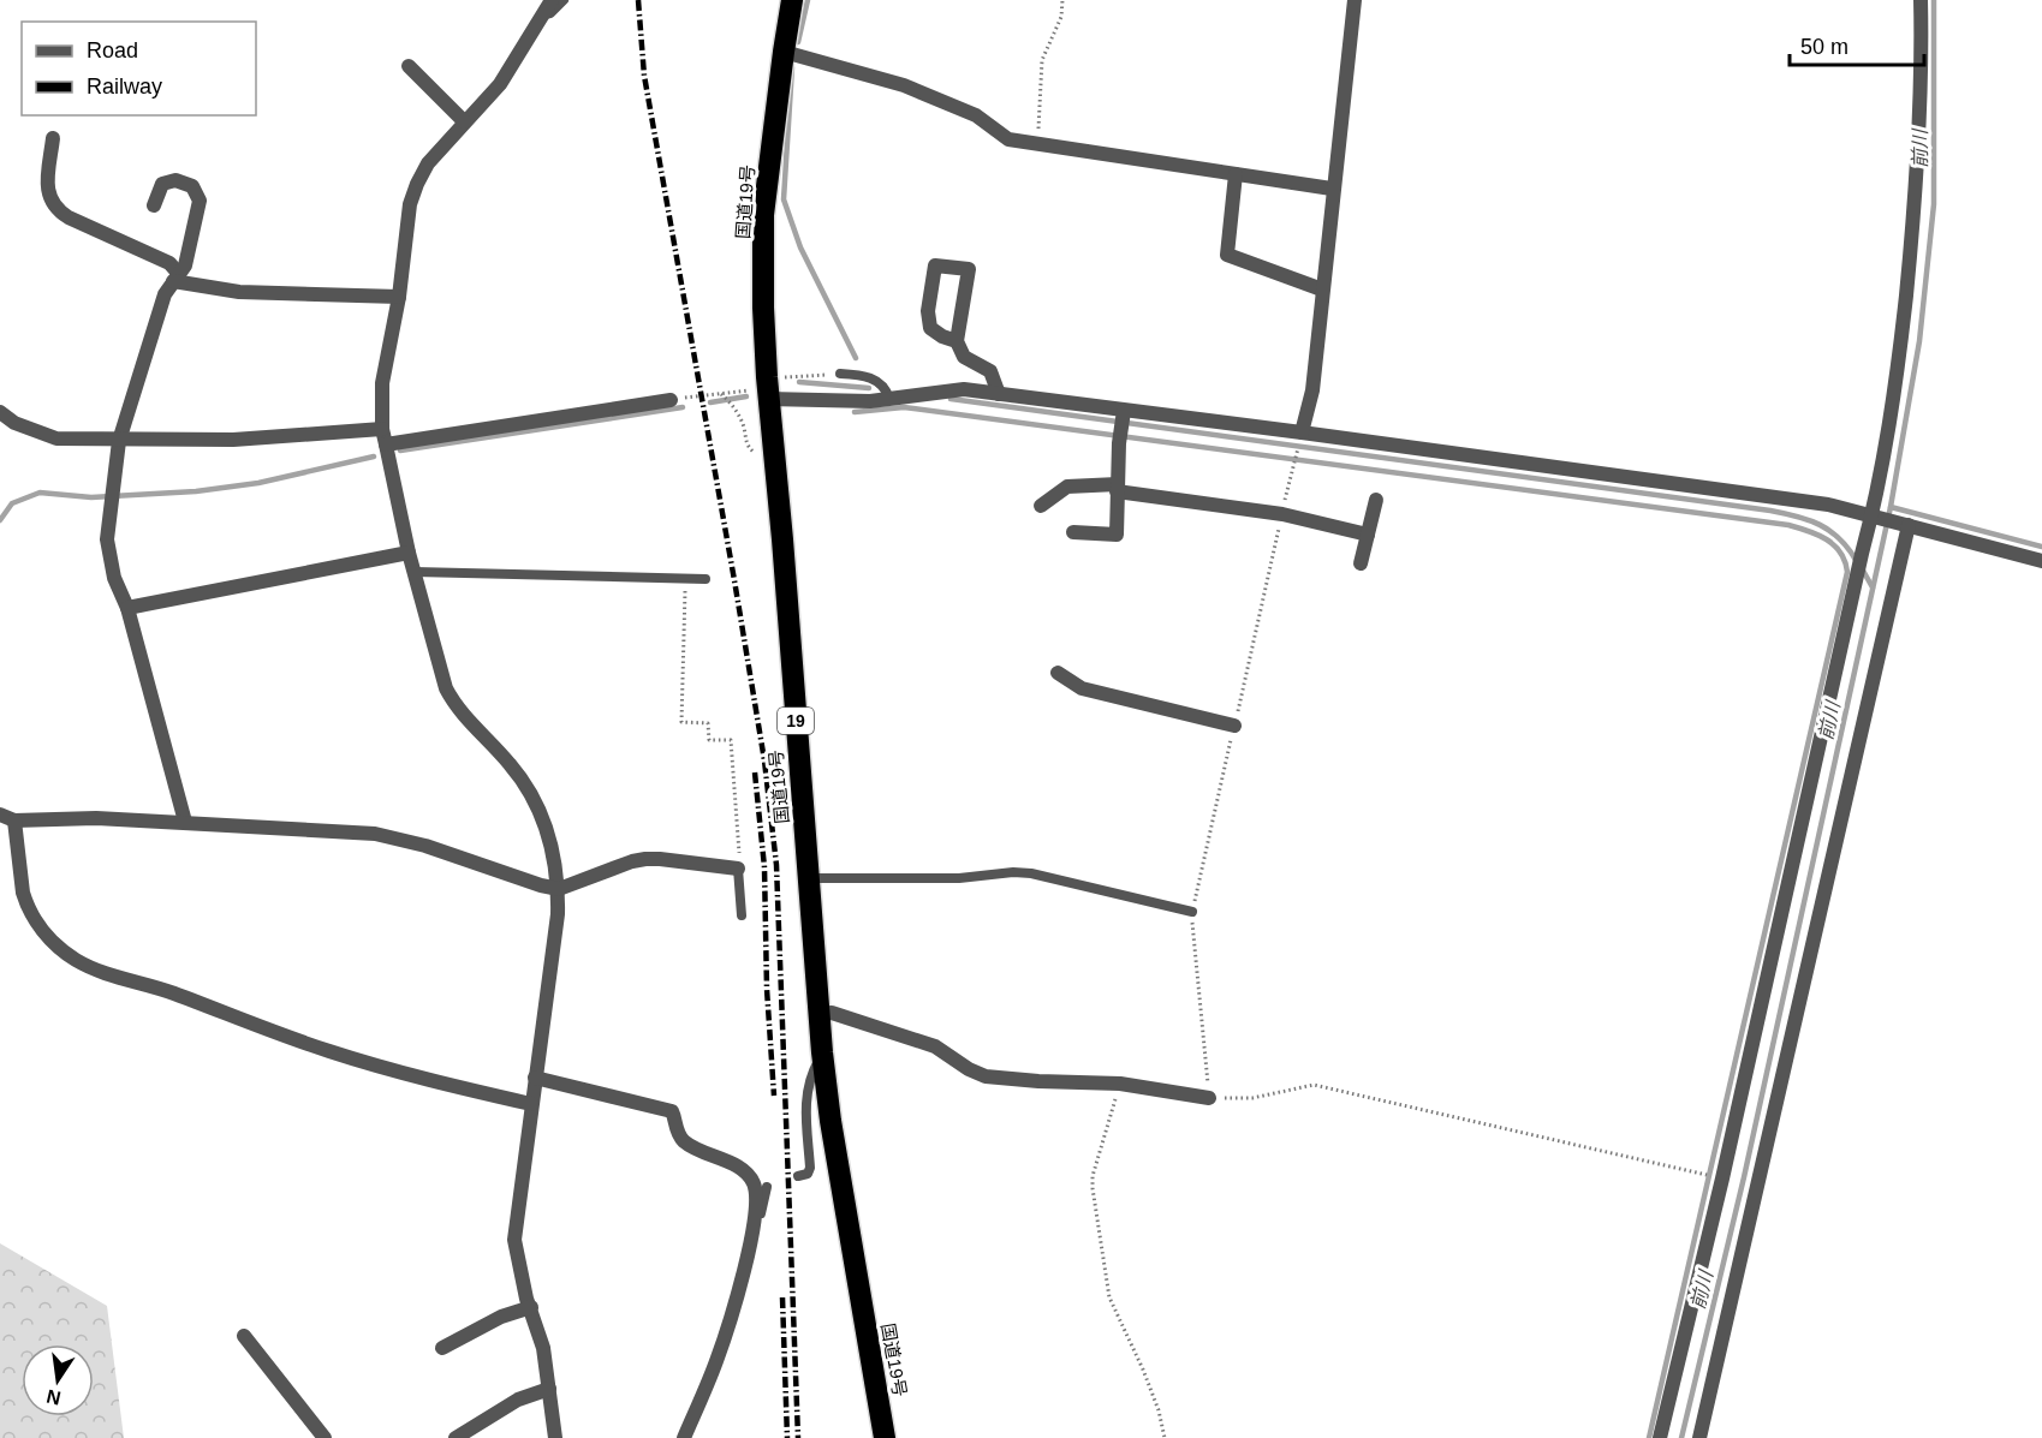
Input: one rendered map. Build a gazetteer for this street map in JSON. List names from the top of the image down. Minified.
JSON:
{"streets":{"highway":["国道19号","19"]},"water":["前川"],"legend":["Road","Railway"],"scale_bar":"50 m","north":"bottom"}
